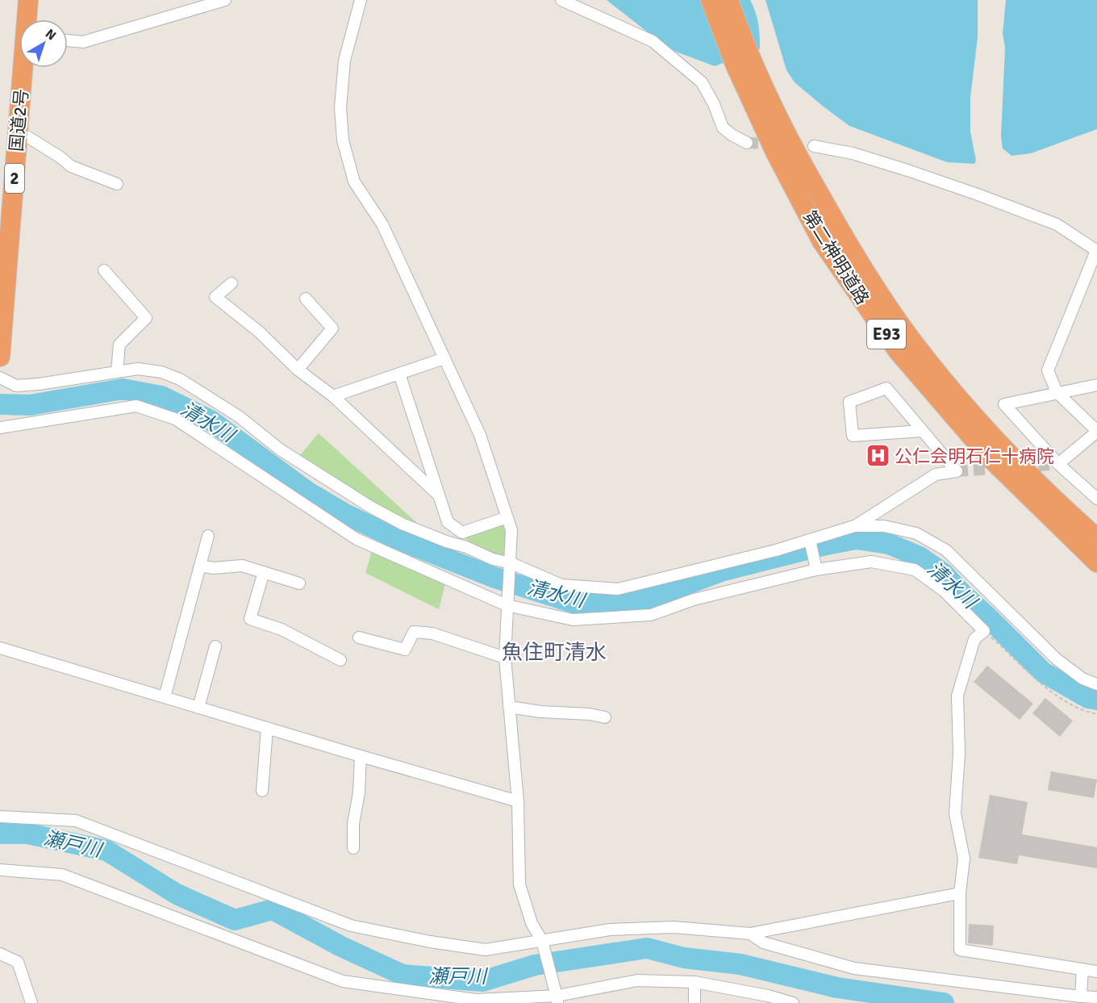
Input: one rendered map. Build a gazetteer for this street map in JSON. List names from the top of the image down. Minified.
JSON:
{"streets":{"highway":["国道2号","2","第二神明道路","E93"]},"districts":["魚住町清水"],"water":["清水川","瀬戸川"],"places":{"hospital":["公仁会明石仁十病院"]},"north":"top right"}
